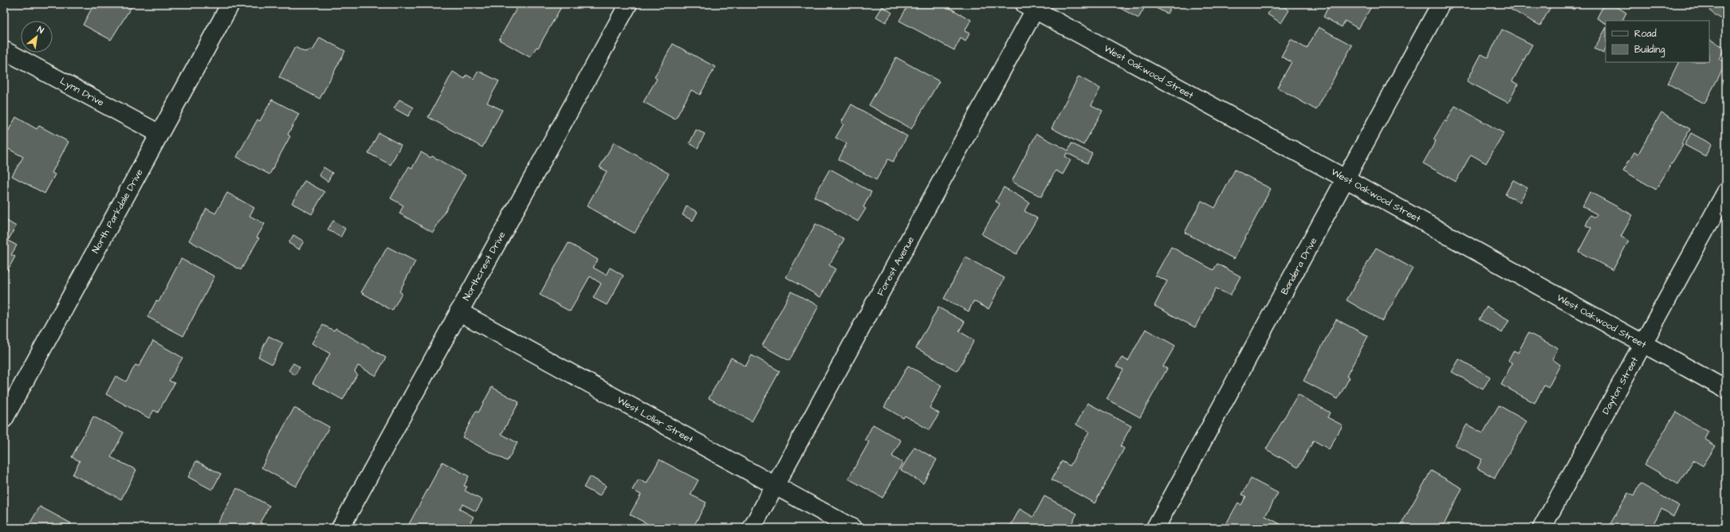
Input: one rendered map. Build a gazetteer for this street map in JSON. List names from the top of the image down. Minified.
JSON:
{"streets":{"street":["West Oakwood Street","Lynn Drive","North Parkdale Drive","Northcrest Drive","Forest Avenue","Bandera Drive","Dayton Street","West Lollar Street"]},"crossings":[["West Oakwood Street","Forest Avenue"],["West Oakwood Street","Bandera Drive"],["West Oakwood Street","Dayton Street"],["Lynn Drive","North Parkdale Drive"],["Northcrest Drive","West Lollar Street"],["Forest Avenue","West Lollar Street"]],"legend":["Road","Building"],"north":"top right"}
